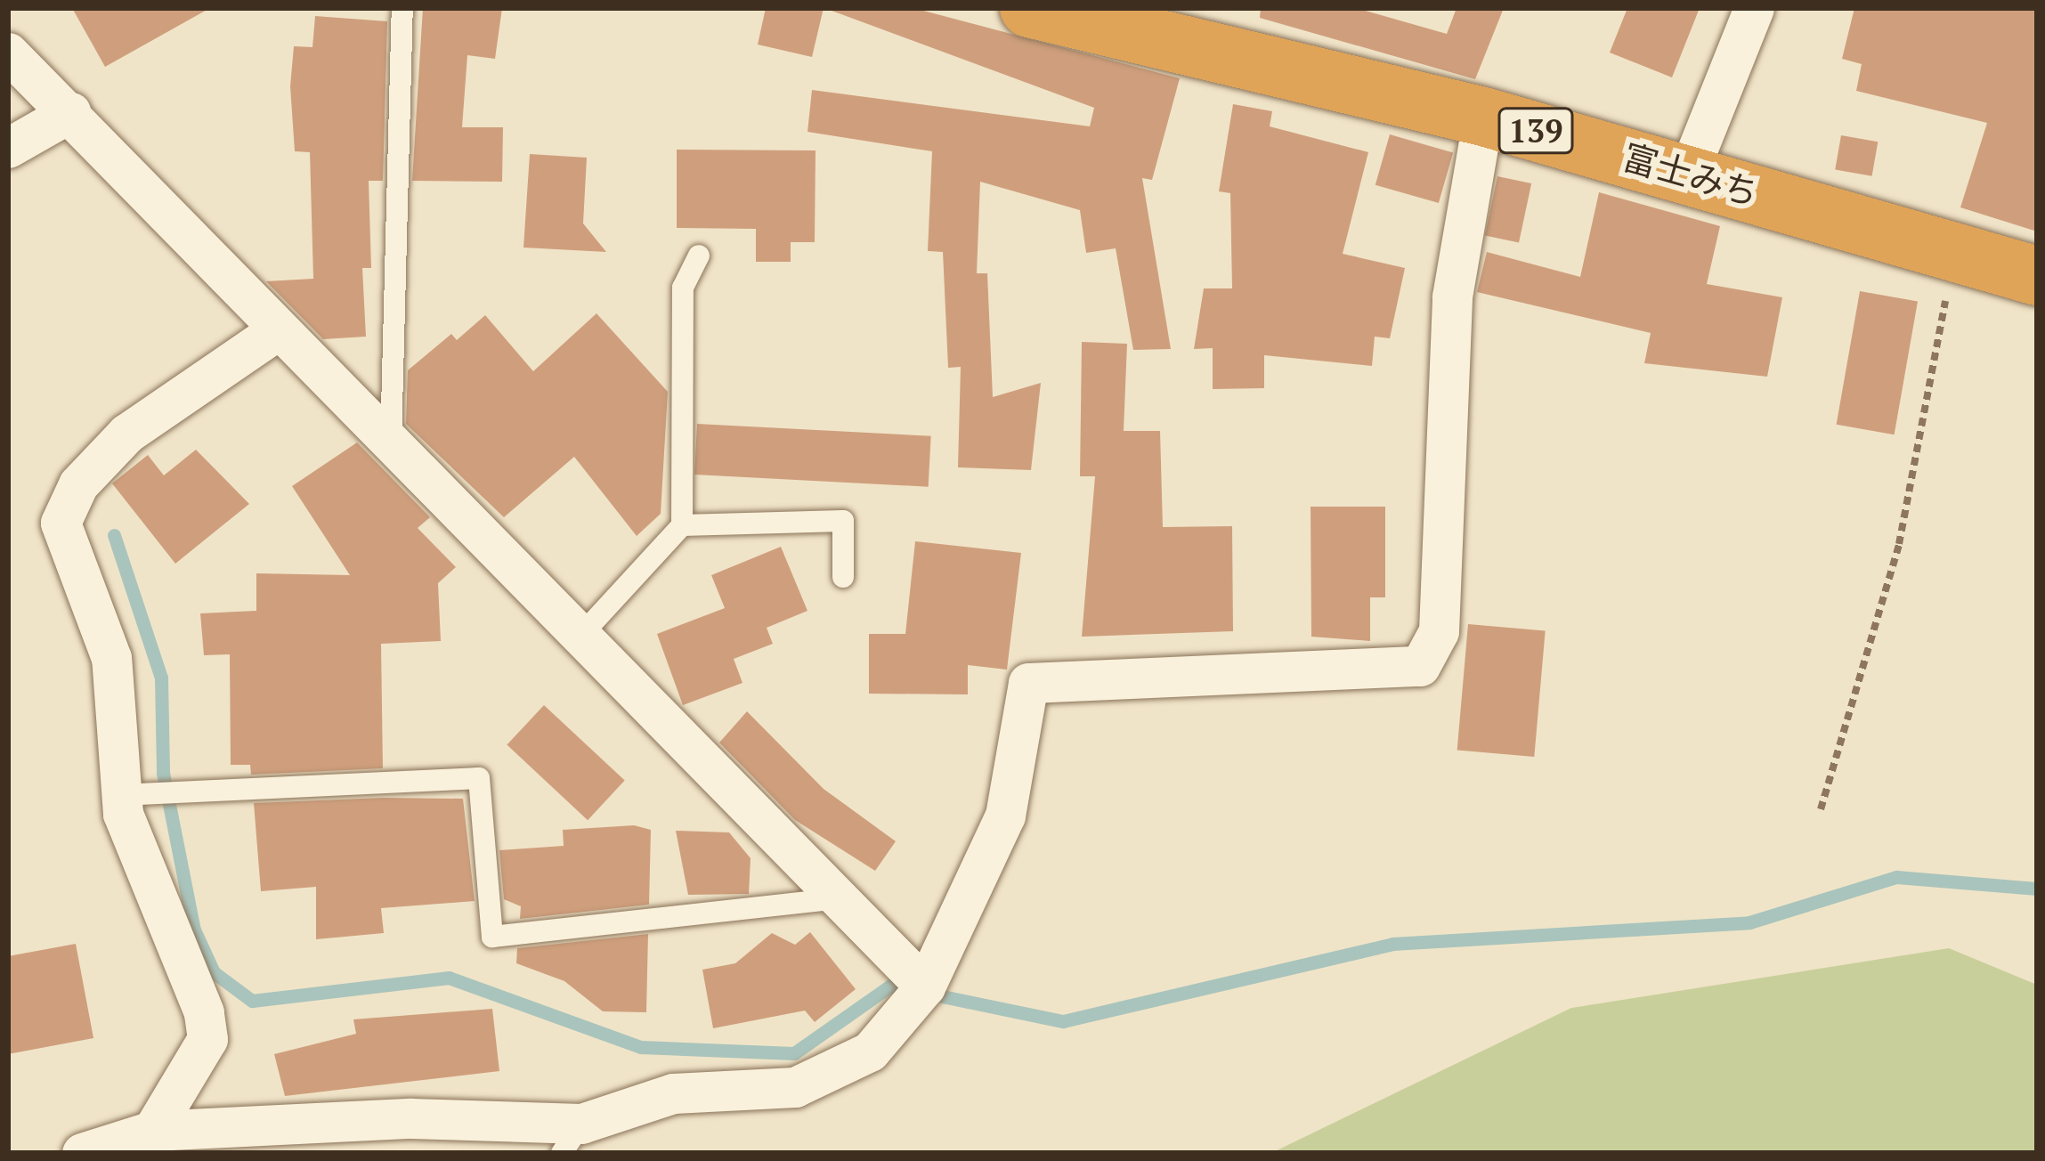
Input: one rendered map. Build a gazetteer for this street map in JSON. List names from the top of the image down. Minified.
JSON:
{"streets":{"highway":["139","富士みち"]}}
